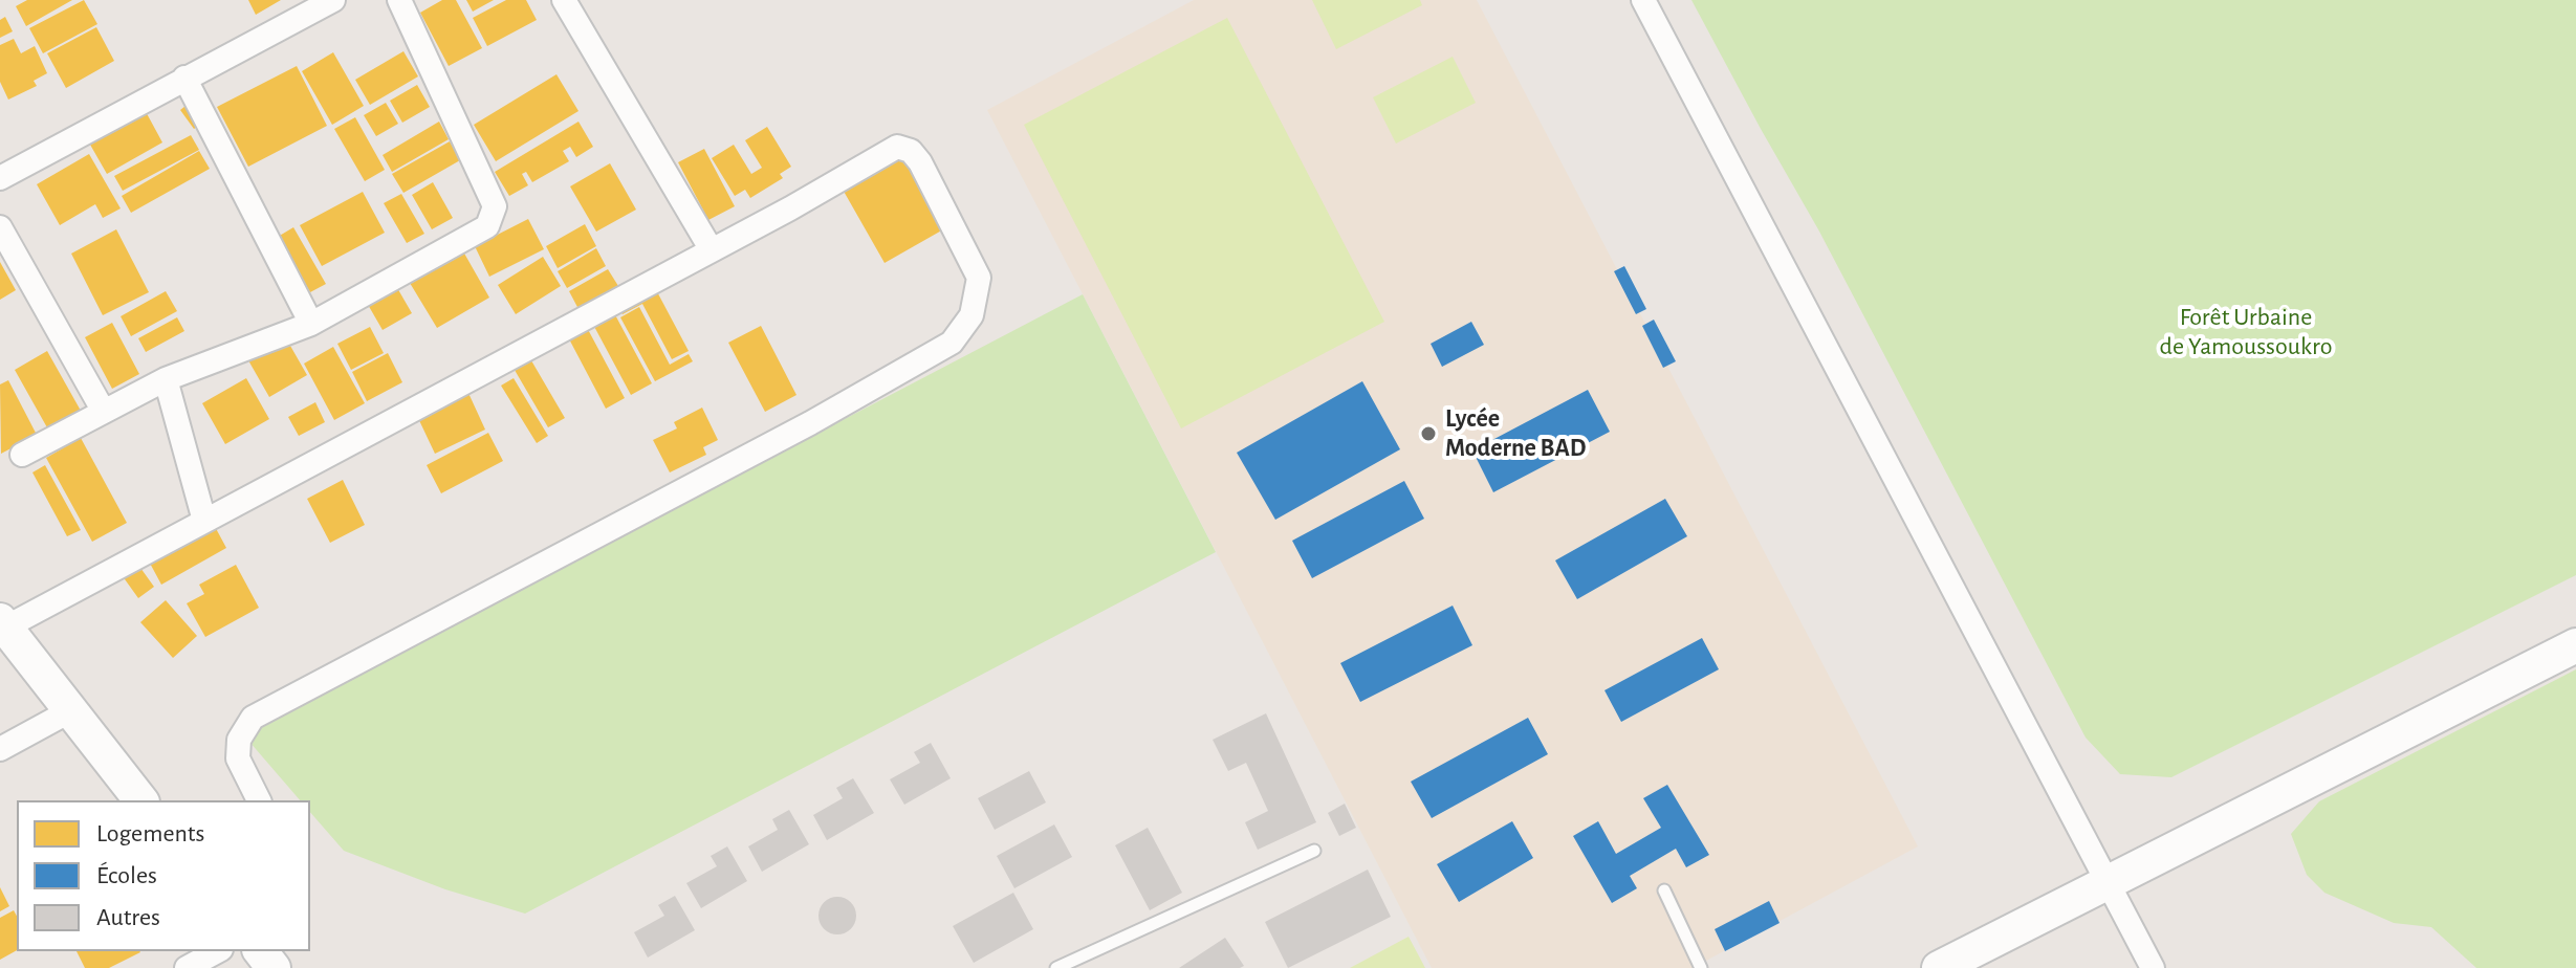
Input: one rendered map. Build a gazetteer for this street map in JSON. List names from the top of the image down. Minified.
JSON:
{"parks":["Forêt Urbaine de Yamoussoukro"],"places":["Lycée Moderne BAD"],"legend":["Logements","Écoles","Autres"]}
